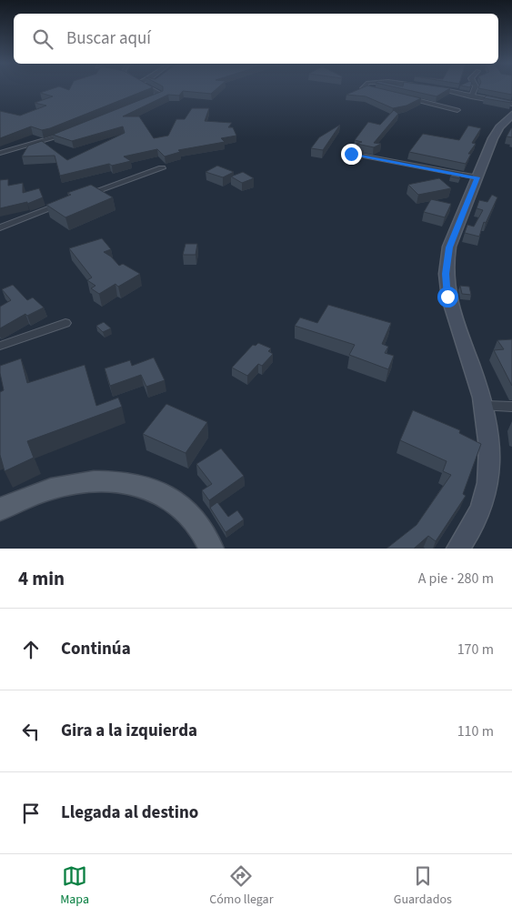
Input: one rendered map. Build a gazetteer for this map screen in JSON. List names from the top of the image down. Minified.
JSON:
{"page":{"search":"Buscar aquí","heading":["4 min","A pie · 280 m"],"list":[["Continúa","170 m"],["Gira a la izquierda","110 m"],"Llegada al destino"],"nav":["Mapa","Cómo llegar","Guardados"]}}
